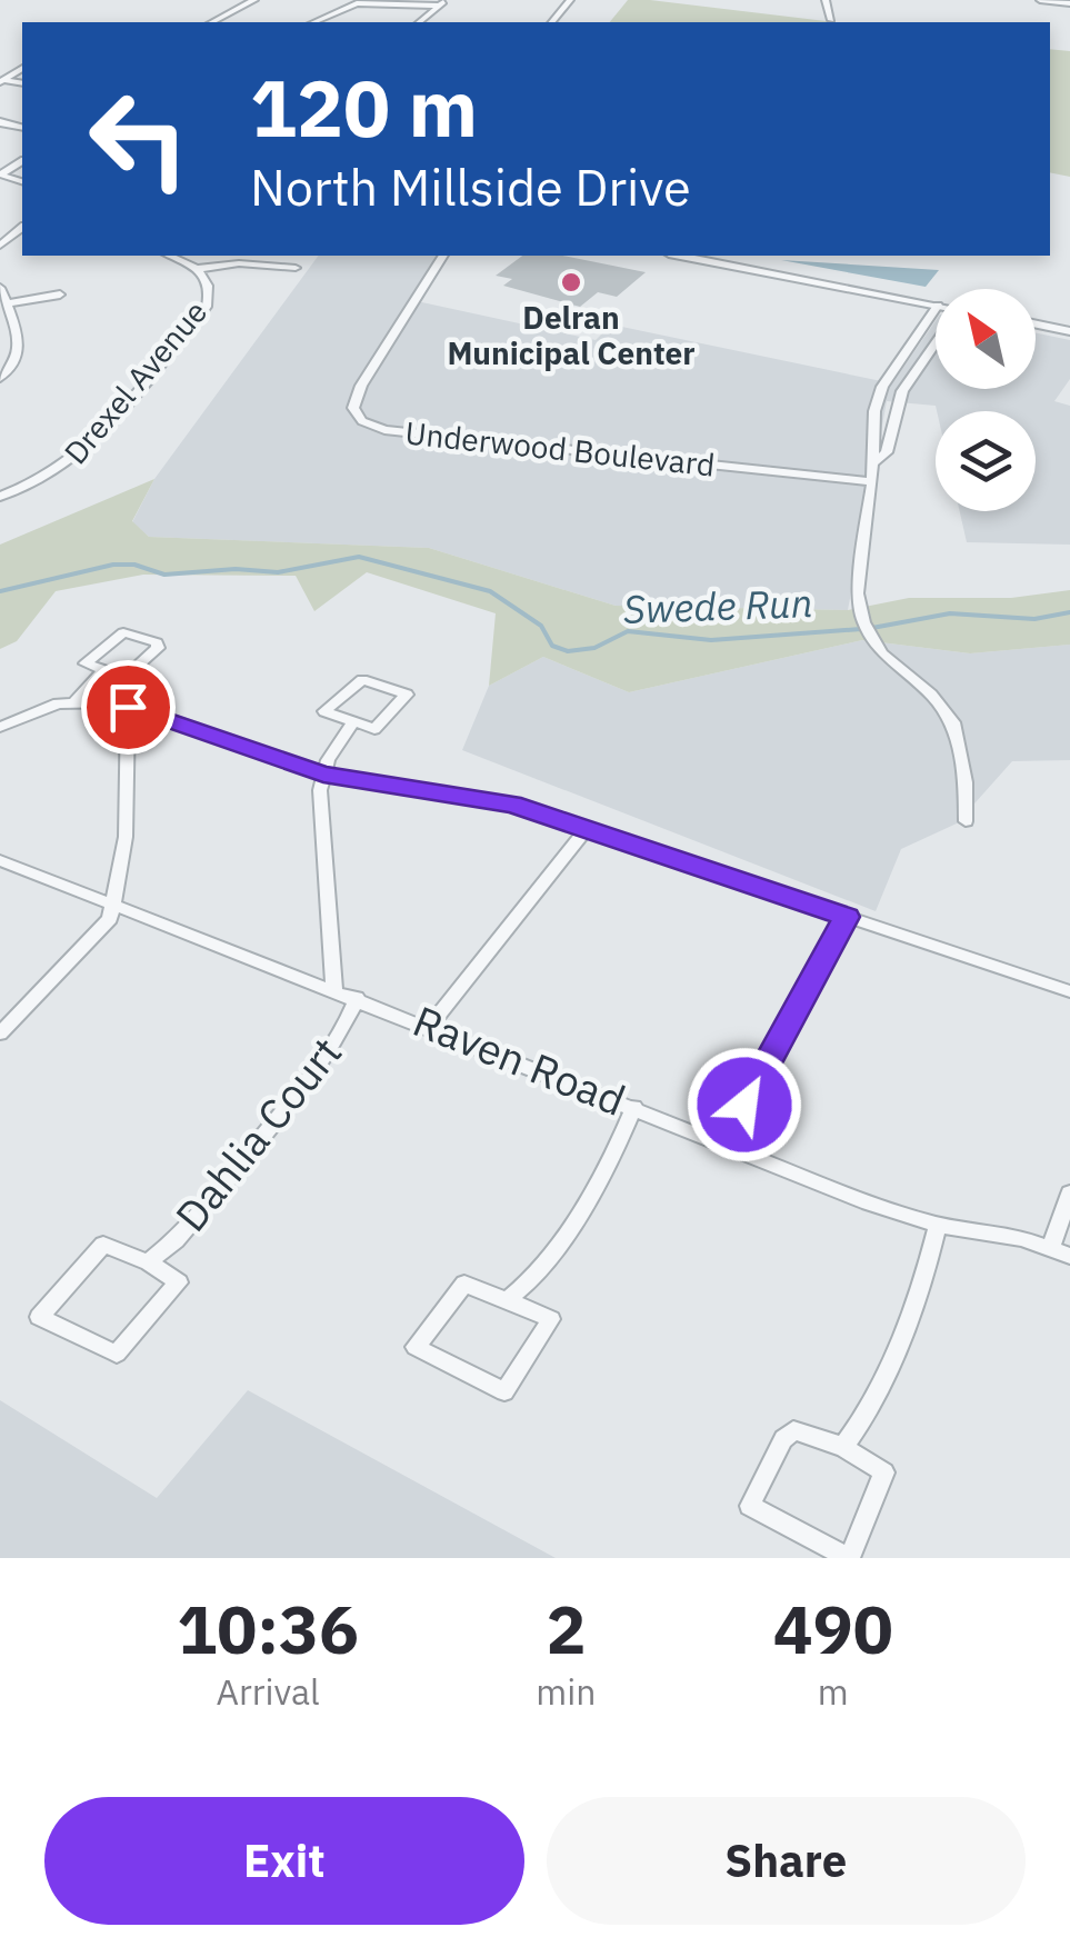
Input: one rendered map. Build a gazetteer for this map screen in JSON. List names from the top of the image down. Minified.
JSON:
{"streets":{"street":["Drexel Avenue","Underwood Boulevard","Raven Road","Dahlia Court"]},"crossings":[["Raven Road","Dahlia Court"]],"water":["Swede Run"],"places":["Delran Municipal Center"],"north":"top left","page":{"turn":["120 m","North Millside Drive"],"eta":["10:36","Arrival","2","min","490","m"],"buttons":["Exit","Share"]}}
